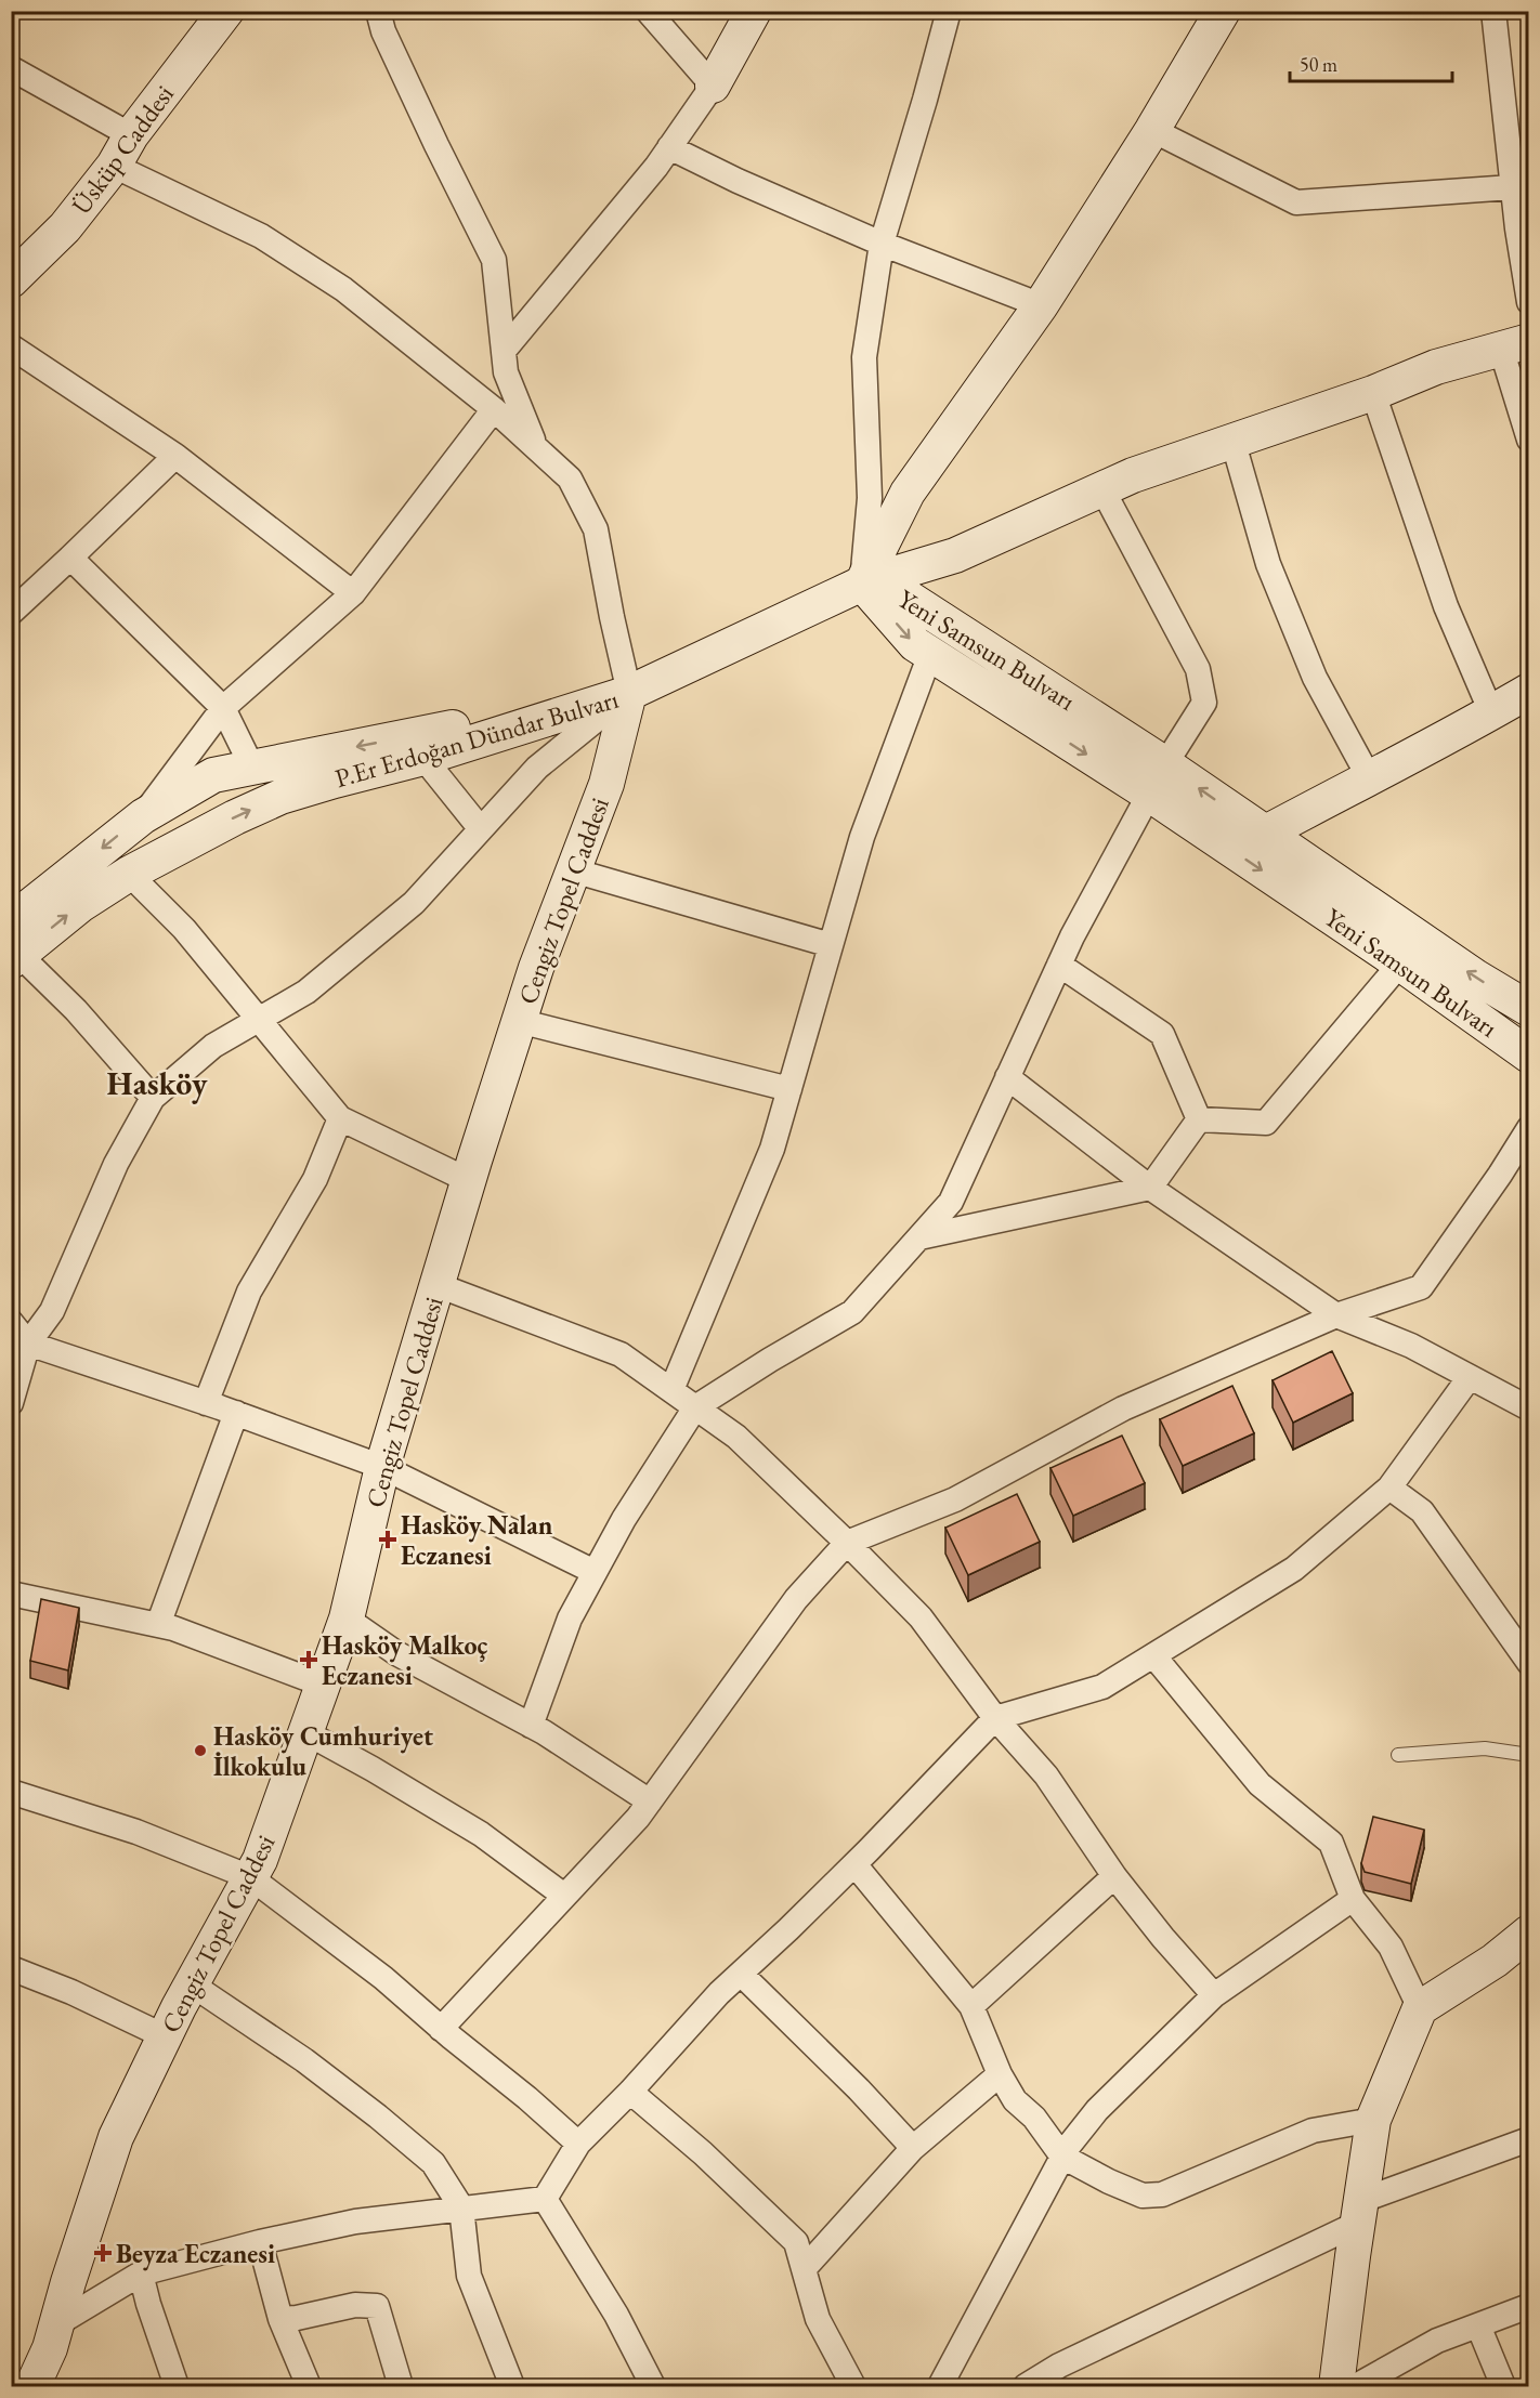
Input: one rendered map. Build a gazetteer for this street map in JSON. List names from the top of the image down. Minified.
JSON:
{"streets":{"main road":["Üsküp Caddesi","Yeni Samsun Bulvarı","P.Er Erdoğan Dündar Bulvarı","Cengiz Topel Caddesi"]},"crossings":[["P.Er Erdoğan Dündar Bulvarı","Cengiz Topel Caddesi"]],"districts":["Hasköy"],"places":{"health":["Hasköy Nalan Eczanesi","Hasköy Malkoç Eczanesi","Beyza Eczanesi"],"other":["Hasköy Cumhuriyet İlkokulu"]},"scale_bar":"50 m"}
